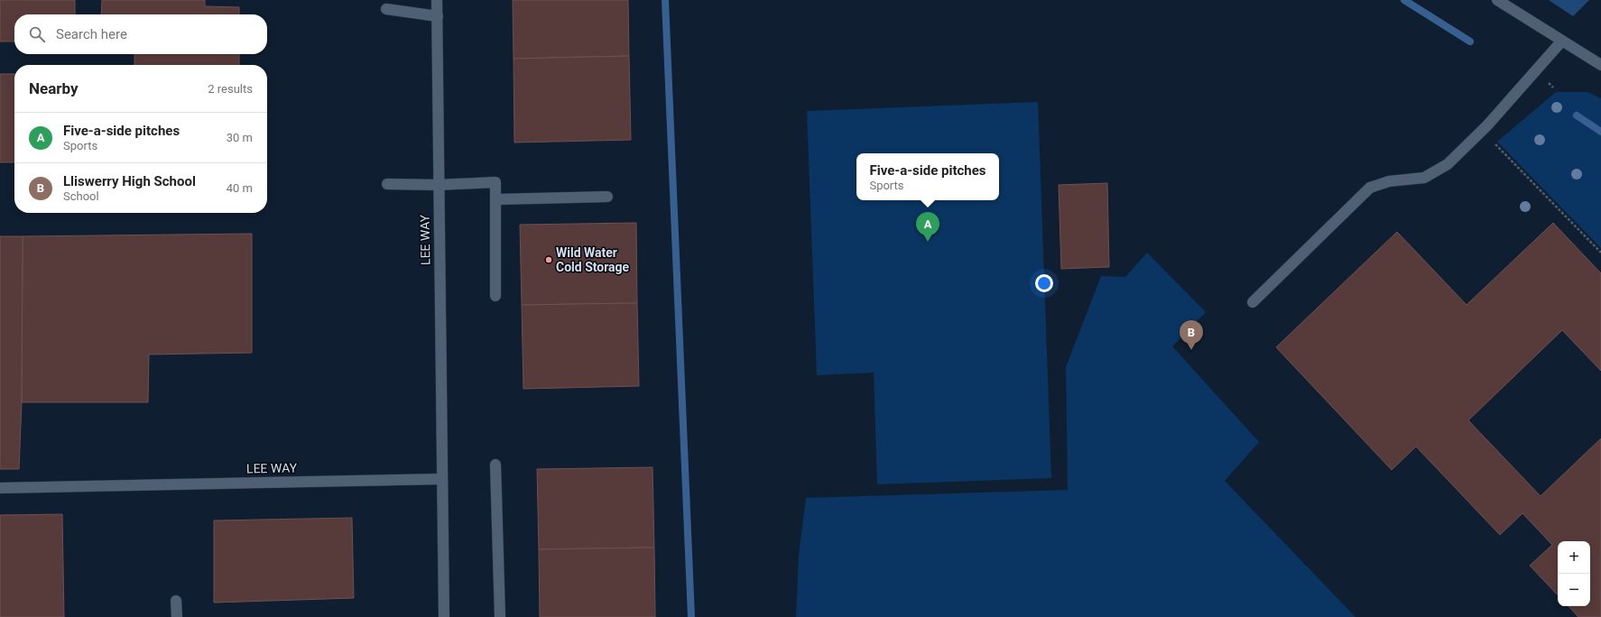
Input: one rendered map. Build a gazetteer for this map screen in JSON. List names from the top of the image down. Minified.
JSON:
{"streets":{"street":["LEE WAY"]},"places":["Wild Water Cold Storage"],"page":{"search":"Search here","heading":["Nearby","2 results"],"list":[{"mark":"A","name":"Five-a-side pitches","note":"Sports","value":"30 m"},{"mark":"B","name":"Lliswerry High School","note":"School","value":"40 m"}],"popup":["Five-a-side pitches","Sports"],"pins":["A","B"],"map_buttons":["+","−"]}}
